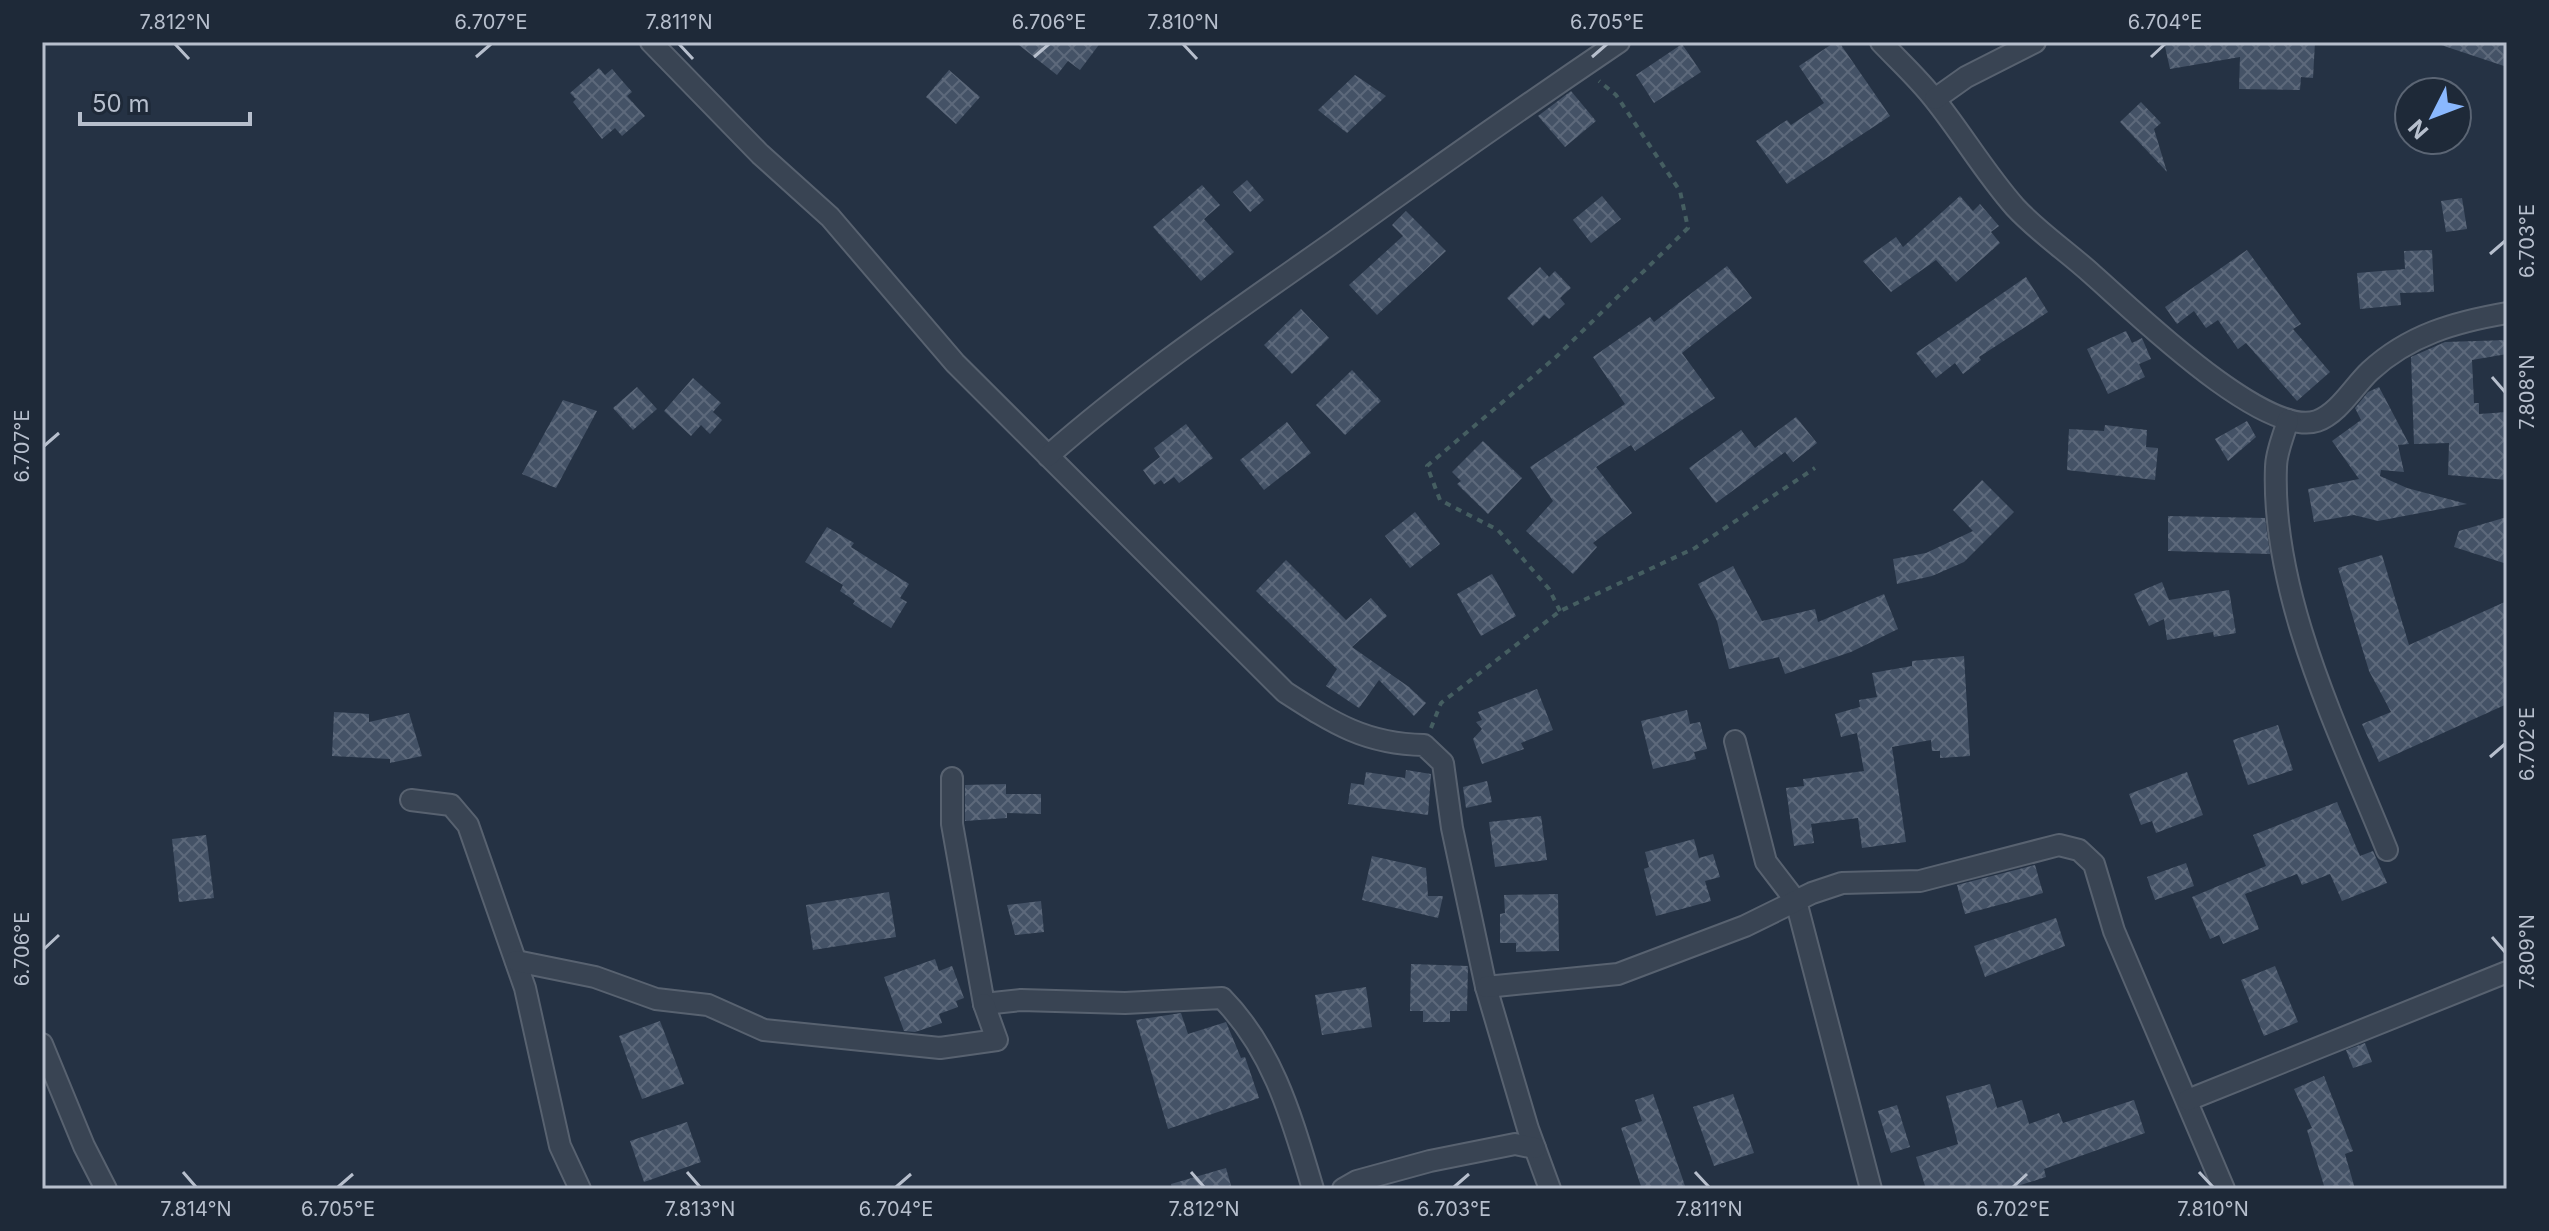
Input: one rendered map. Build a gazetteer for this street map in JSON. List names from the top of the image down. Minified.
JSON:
{"scale_bar":"50 m","north":"bottom left","coordinates":["7.812°N","6.707°E","7.811°N","6.706°E","7.810°N","6.705°E","6.704°E","6.703°E","7.808°N","6.702°E","7.809°N","7.814°N","7.813°N"]}
